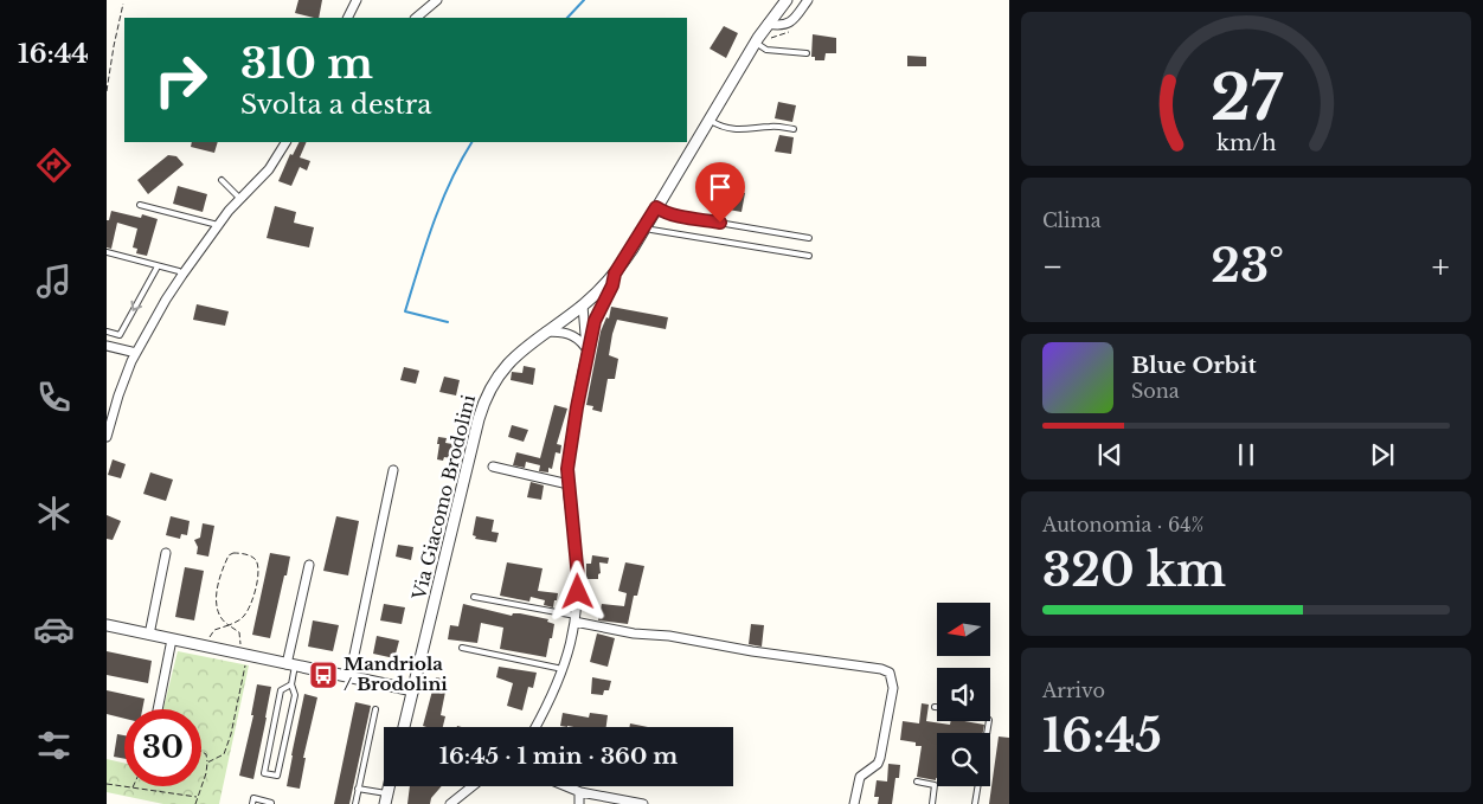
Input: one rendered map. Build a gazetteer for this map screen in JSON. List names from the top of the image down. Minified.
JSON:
{"streets":{"street":["Via Giacomo Brodolini"]},"places":{"bus stop":["Mandriola / Brodolini"]},"north":"left","page":{"tabs":"16:44","turn":["310 m","Svolta a destra"],"tile":["Clima",["Autonomia · 64%","320 km"],["Arrivo","16:45"]],"heat":["−","23°","+"],"song":["Blue Orbit","Sona"],"limit":"30","trip":"16:45 · 1 min · 360 m","gauge":["27","km/h"]}}
